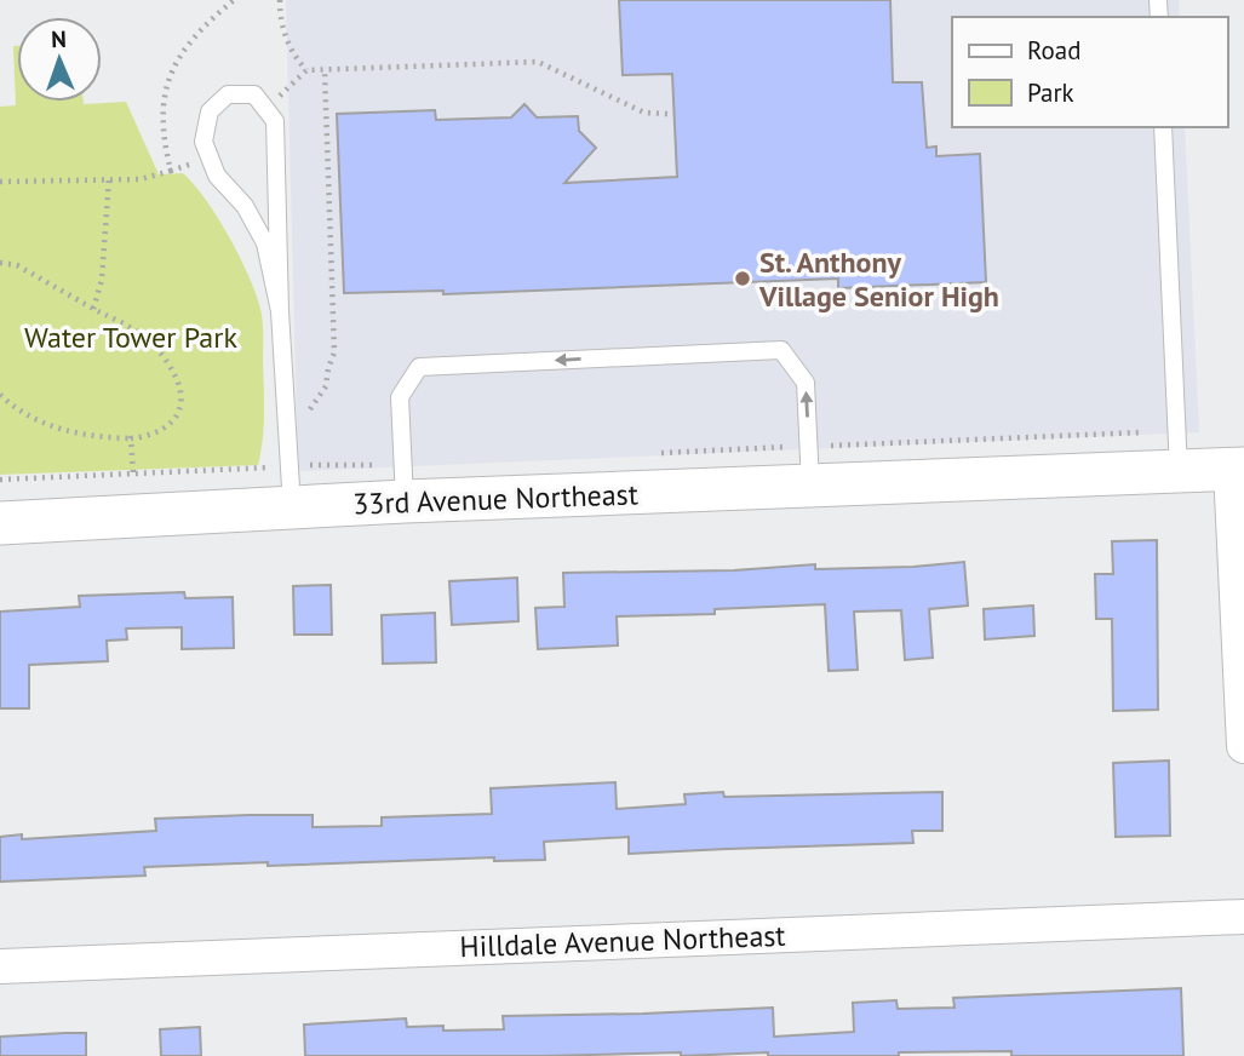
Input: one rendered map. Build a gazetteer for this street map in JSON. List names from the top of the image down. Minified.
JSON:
{"streets":{"street":["33rd Avenue Northeast","Hilldale Avenue Northeast"]},"parks":["Water Tower Park"],"places":["St. Anthony Village Senior High"],"legend":["Road","Park"],"north":"top"}
